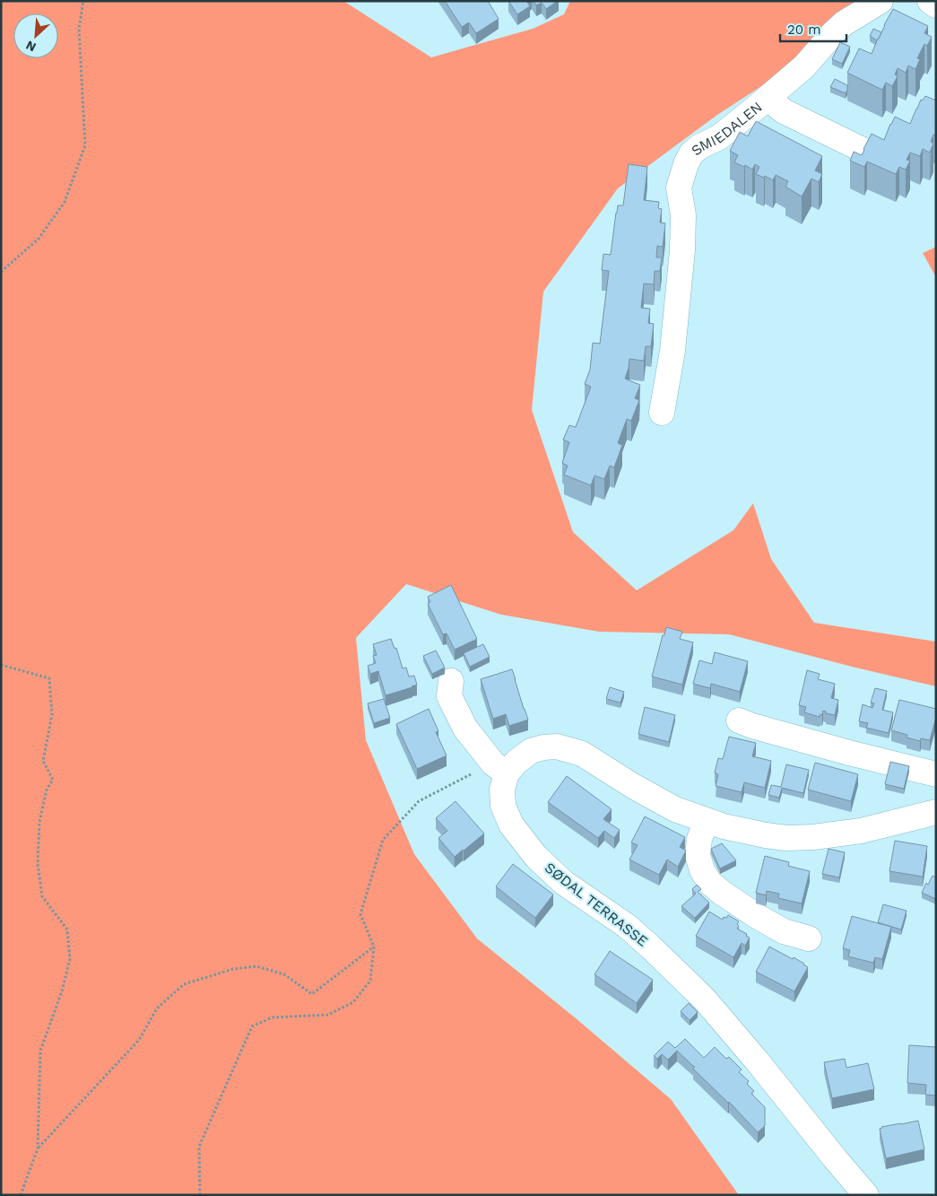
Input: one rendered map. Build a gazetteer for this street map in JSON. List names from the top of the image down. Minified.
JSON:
{"streets":{"street":["SMIEDALEN","SØDAL TERRASSE"]},"scale_bar":"20 m","north":"bottom left"}
